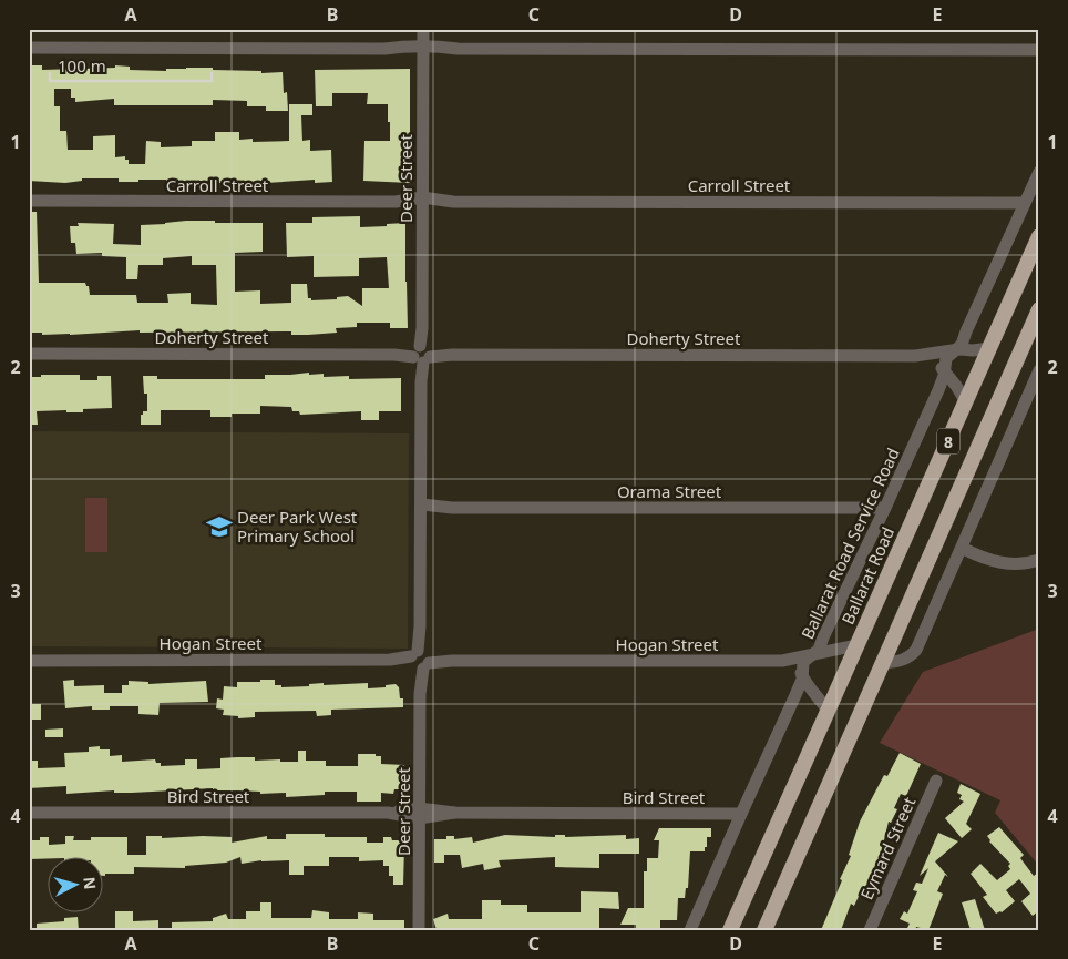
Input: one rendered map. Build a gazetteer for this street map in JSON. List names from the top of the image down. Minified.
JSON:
{"streets":{"highway":["8","Ballarat Road"],"street":["Deer Street","Carroll Street","Doherty Street","Orama Street","Ballarat Road Service Road","Hogan Street","Bird Street","Eymard Street"]},"crossings":[["Deer Street","Carroll Street"],["Deer Street","Doherty Street"],["Deer Street","Orama Street"],["Deer Street","Hogan Street"],["Deer Street","Bird Street"],["Carroll Street","Ballarat Road Service Road"],["Doherty Street","Ballarat Road Service Road"],["Doherty Street","Ballarat Road"],["Orama Street","Ballarat Road Service Road"],["Ballarat Road Service Road","Hogan Street"],["Ballarat Road Service Road","Bird Street"],["Ballarat Road","Hogan Street"]],"places":{"school or university":["Deer Park West Primary School"]},"scale_bar":"100 m","north":"right","grid":{"columns":["A","B","C","D","E"],"rows":["1","2","3","4"]}}
